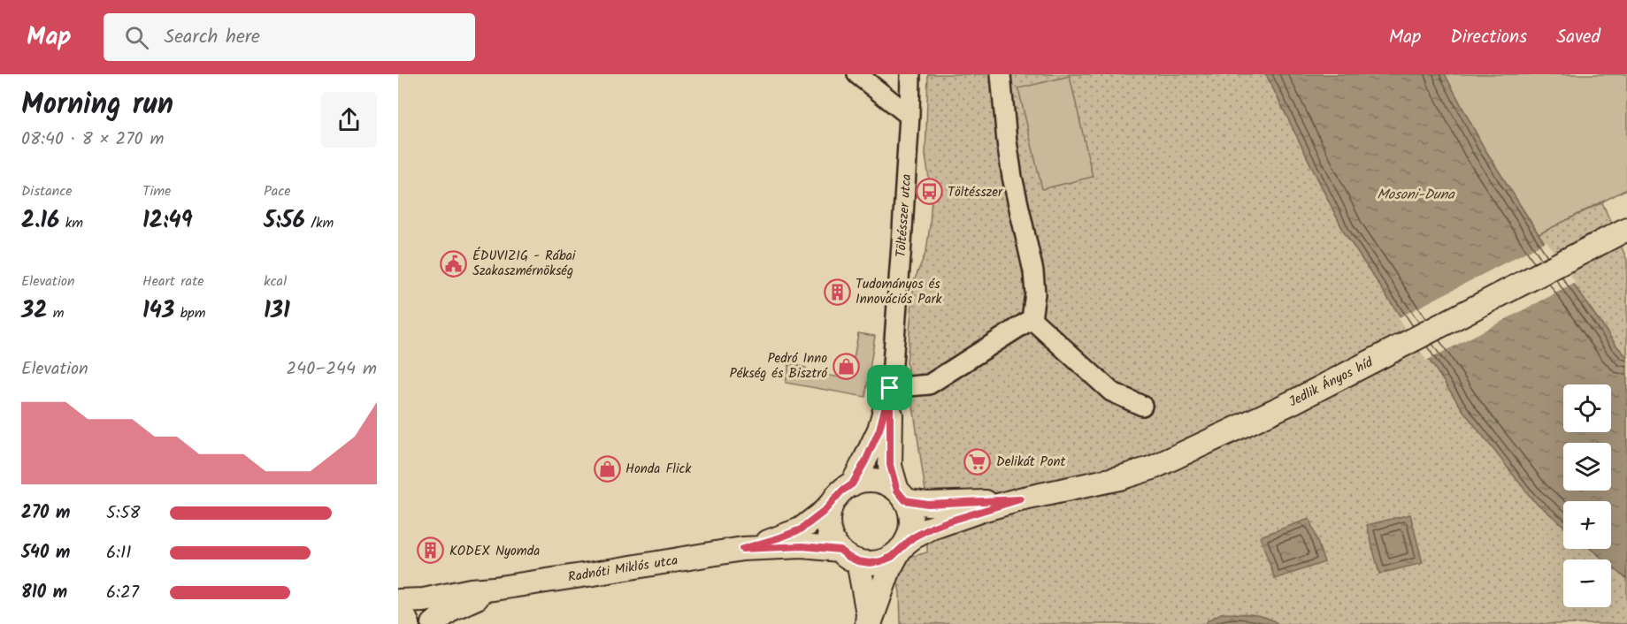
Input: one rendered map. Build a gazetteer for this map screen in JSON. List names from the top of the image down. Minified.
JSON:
{"streets":{"street":["Töltésszer utca","Jedlik Ányos híd","Radnóti Miklós utca"]},"crossings":[["Jedlik Ányos híd","Radnóti Miklós utca"]],"water":["Mosoni-Duna"],"places":{"bus stop":["Töltésszer"],"public building":["ÉDUVIZIG - Rábai Szakaszmérnökség"],"building":["Tudományos és Innovációs Park","KODEX Nyomda"],"shop":["Pedró Inno Pékség és Bisztró","Honda Flick"],"supermarket":["Delikát Pont"]},"page":{"header":"Map","search":"Search here","nav":["Map","Directions","Saved"],"heading":["Morning run","08:40 · 8 × 270 m"],"stats":[["Distance","2.16 km"],["Time","12:49"],["Pace","5:56 /km"],["Elevation","32 m"],["Heart rate","143 bpm"],["kcal","131"]],"chart":["Elevation","240–244 m"],"map_buttons":["+","−"],"list":[{"name":"270 m","note":"5:58"},{"name":"540 m","note":"6:11"},{"name":"810 m","note":"6:27"}]}}
